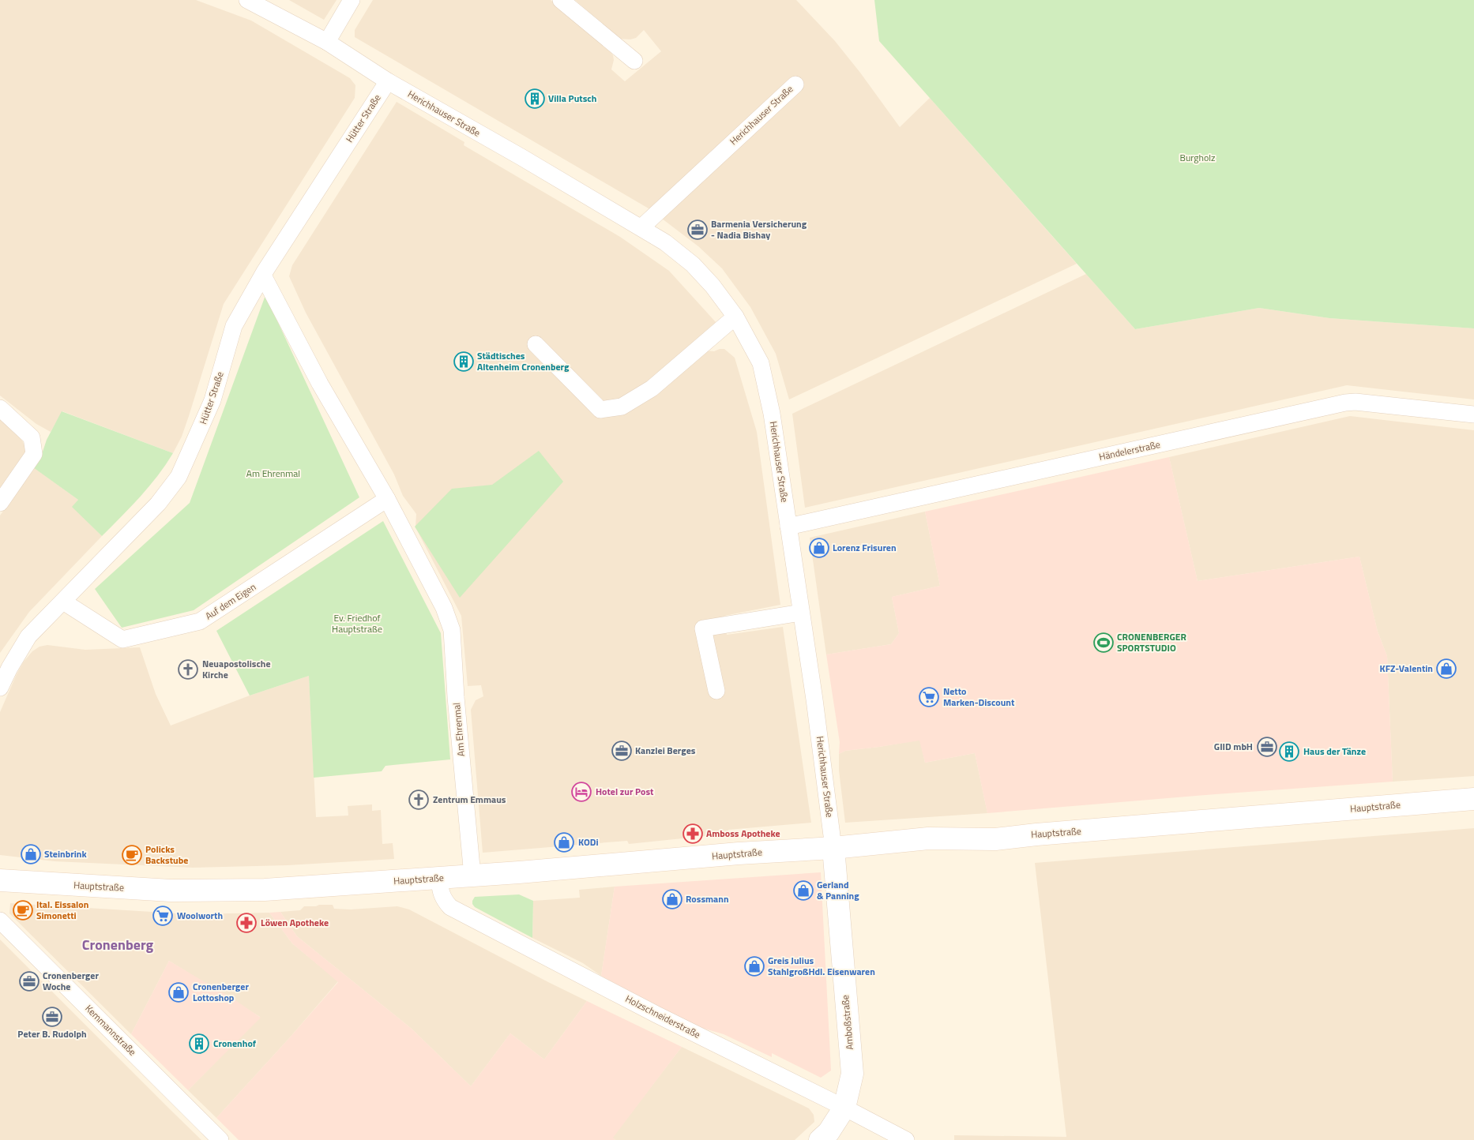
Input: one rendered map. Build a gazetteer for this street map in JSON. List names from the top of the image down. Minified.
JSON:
{"streets":{"main road":["Hauptstraße","Amboßstraße"],"street":["Herichhauser Straße","Hütter Straße","Händelerstraße","Auf dem Eigen","Am Ehrenmal","Holzschneiderstraße","Kemmannstraße"]},"crossings":[["Herichhauser Straße","Hütter Straße"],["Herichhauser Straße","Händelerstraße"],["Herichhauser Straße","Hauptstraße"],["Herichhauser Straße","Amboßstraße"],["Hütter Straße","Auf dem Eigen"],["Hütter Straße","Am Ehrenmal"],["Auf dem Eigen","Am Ehrenmal"],["Am Ehrenmal","Hauptstraße"],["Hauptstraße","Holzschneiderstraße"],["Hauptstraße","Amboßstraße"],["Holzschneiderstraße","Amboßstraße"]],"districts":["Cronenberg"],"parks":["Burgholz","Am Ehrenmal","Ev. Friedhof Hauptstraße"],"places":{"building":["Villa Putsch","Städtisches Altenheim Cronenberg","Haus der Tänze","Cronenhof"],"office":["Barmenia Versicherung - Nadia Bishay","GIID mbH","Kanzlei Berges","Cronenberger Woche","Peter B. Rudolph"],"shop":["Lorenz Frisuren","KFZ-Valentin","KODi","Steinbrink","Gerland & Panning","Rossmann","Greis Julius StahlgroßHdl. Eisenwaren","Cronenberger Lottoshop"],"sports":["CRONENBERGER SPORTSTUDIO"],"church":["Neuapostolische Kirche","Zentrum Emmaus"],"supermarket":["Netto Marken-Discount","Woolworth"],"hotel":["Hotel zur Post"],"pharmacy":["Amboss Apotheke","Löwen Apotheke"],"cafe":["Policks Backstube","Ital. Eissalon Simonetti"]}}
